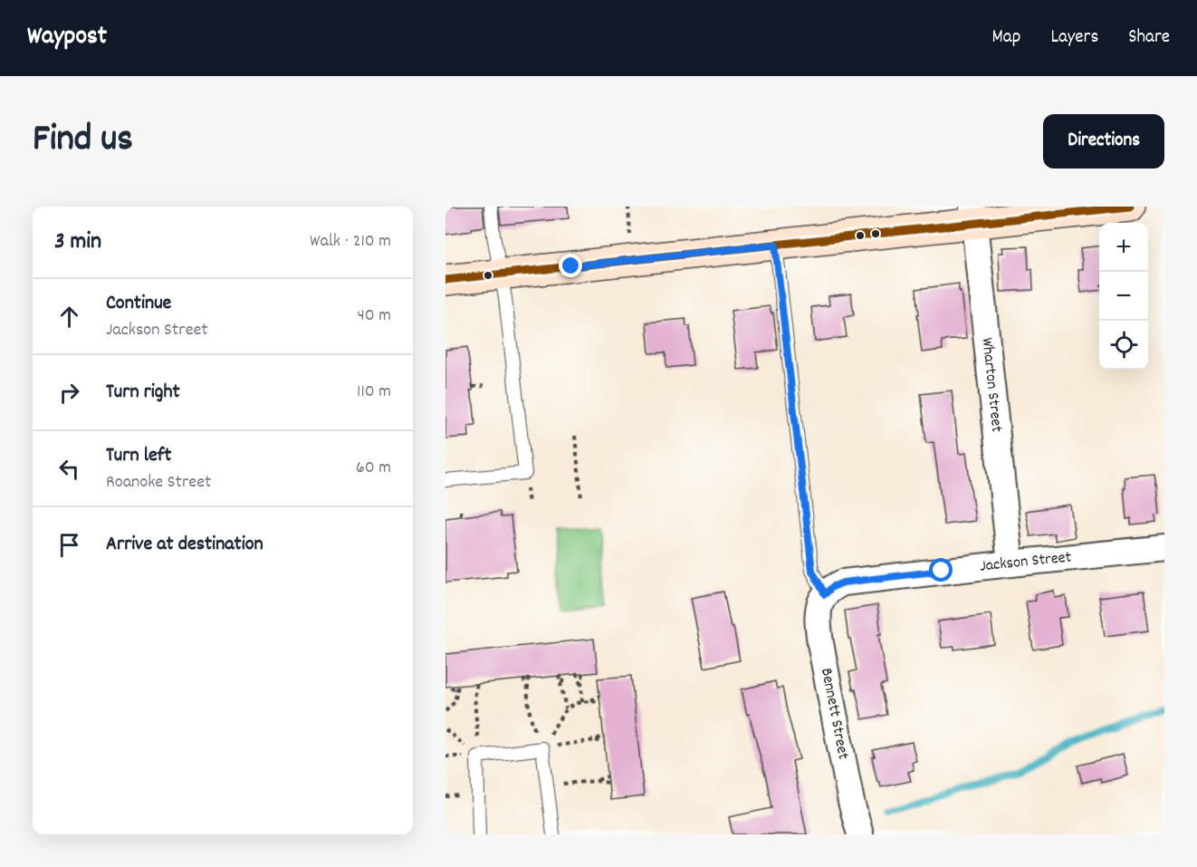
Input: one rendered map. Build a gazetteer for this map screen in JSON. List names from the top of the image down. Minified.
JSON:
{"streets":{"street":["Wharton Street","Jackson Street","Bennett Street"]},"crossings":[["Wharton Street","Jackson Street"],["Jackson Street","Bennett Street"]],"page":{"header":"Waypost","nav":["Map","Layers","Share"],"title":"Find us","buttons":"Directions","heading":["3 min","Walk · 210 m"],"map_buttons":["+","−"],"list":[["Continue","Jackson Street","40 m"],["Turn right","110 m"],["Turn left","Roanoke Street","60 m"],"Arrive at destination"]}}
